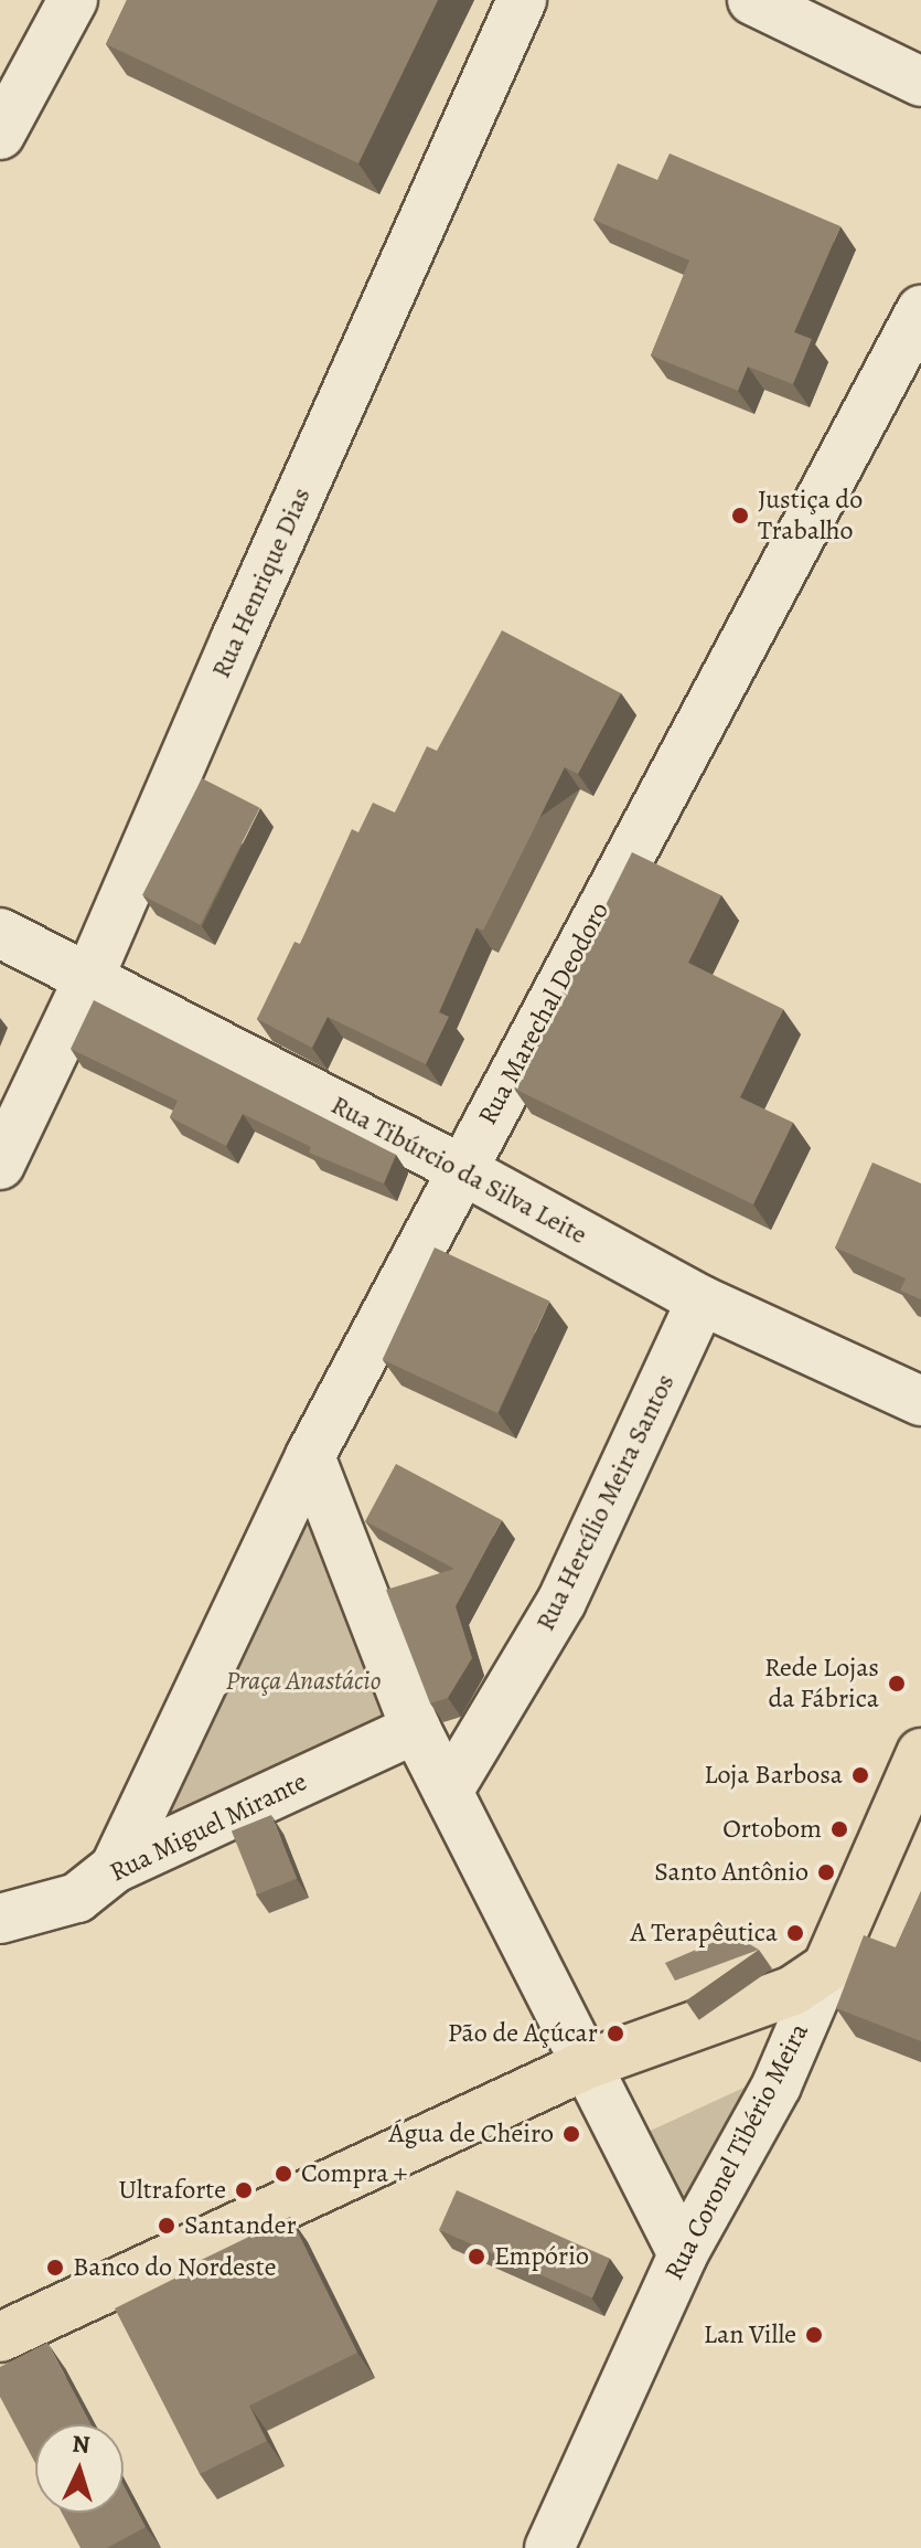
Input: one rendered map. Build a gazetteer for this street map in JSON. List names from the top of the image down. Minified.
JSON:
{"streets":{"main road":["Rua Coronel Tibério Meira"],"street":["Rua Henrique Dias","Rua Marechal Deodoro","Rua Tibúrcio da Silva Leite","Rua Hercílio Meira Santos","Rua Miguel Mirante"]},"crossings":[["Rua Henrique Dias","Rua Tibúrcio da Silva Leite"],["Rua Marechal Deodoro","Rua Tibúrcio da Silva Leite"],["Rua Marechal Deodoro","Rua Miguel Mirante"],["Rua Tibúrcio da Silva Leite","Rua Hercílio Meira Santos"]],"parks":["Praça Anastácio"],"places":["Justiça do Trabalho","Rede Lojas da Fábrica","Loja Barbosa","Ortobom","Santo Antônio","A Terapêutica","Pão de Açúcar","Água de Cheiro","Compra +","Ultraforte","Santander","Empório","Banco do Nordeste","Lan Ville"],"north":"top"}
